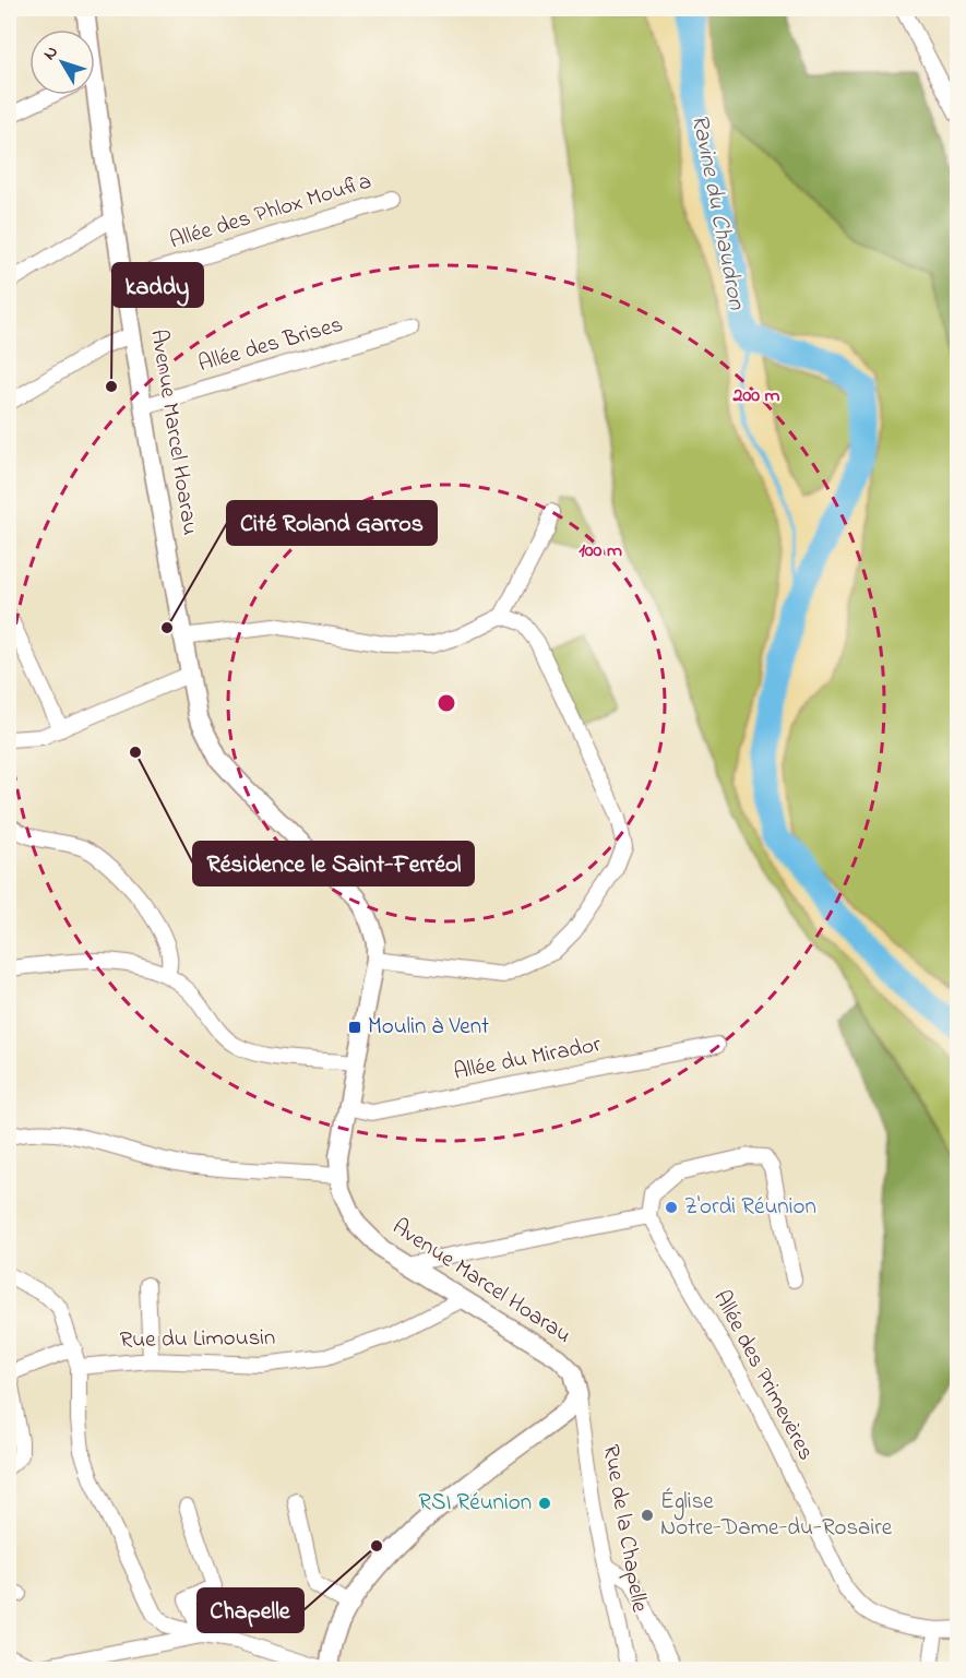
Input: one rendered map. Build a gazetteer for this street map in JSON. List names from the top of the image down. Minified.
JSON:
{"streets":{"main road":["Avenue Marcel Hoarau"],"street":["Allée des Phlox Moufia","Allée des Brises","Allée du Mirador","Rue du Limousin","Allée des Primevères","Rue de la Chapelle"]},"crossings":[["Allée des Phlox Moufia","Avenue Marcel Hoarau"],["Allée des Brises","Avenue Marcel Hoarau"],["Avenue Marcel Hoarau","Allée du Mirador"],["Avenue Marcel Hoarau","Rue du Limousin"],["Avenue Marcel Hoarau","Rue de la Chapelle"]],"water":["Ravine du Chaudron"],"places":{"other":["kaddy","Cité Roland Garros","Résidence le Saint-Ferréol","Z'ordi Réunion","RSI Réunion","Église Notre-Dame-du-Rosaire","Chapelle"],"transit":["Moulin à Vent"]},"north":"top left","rings":["200 m","100 m"]}
